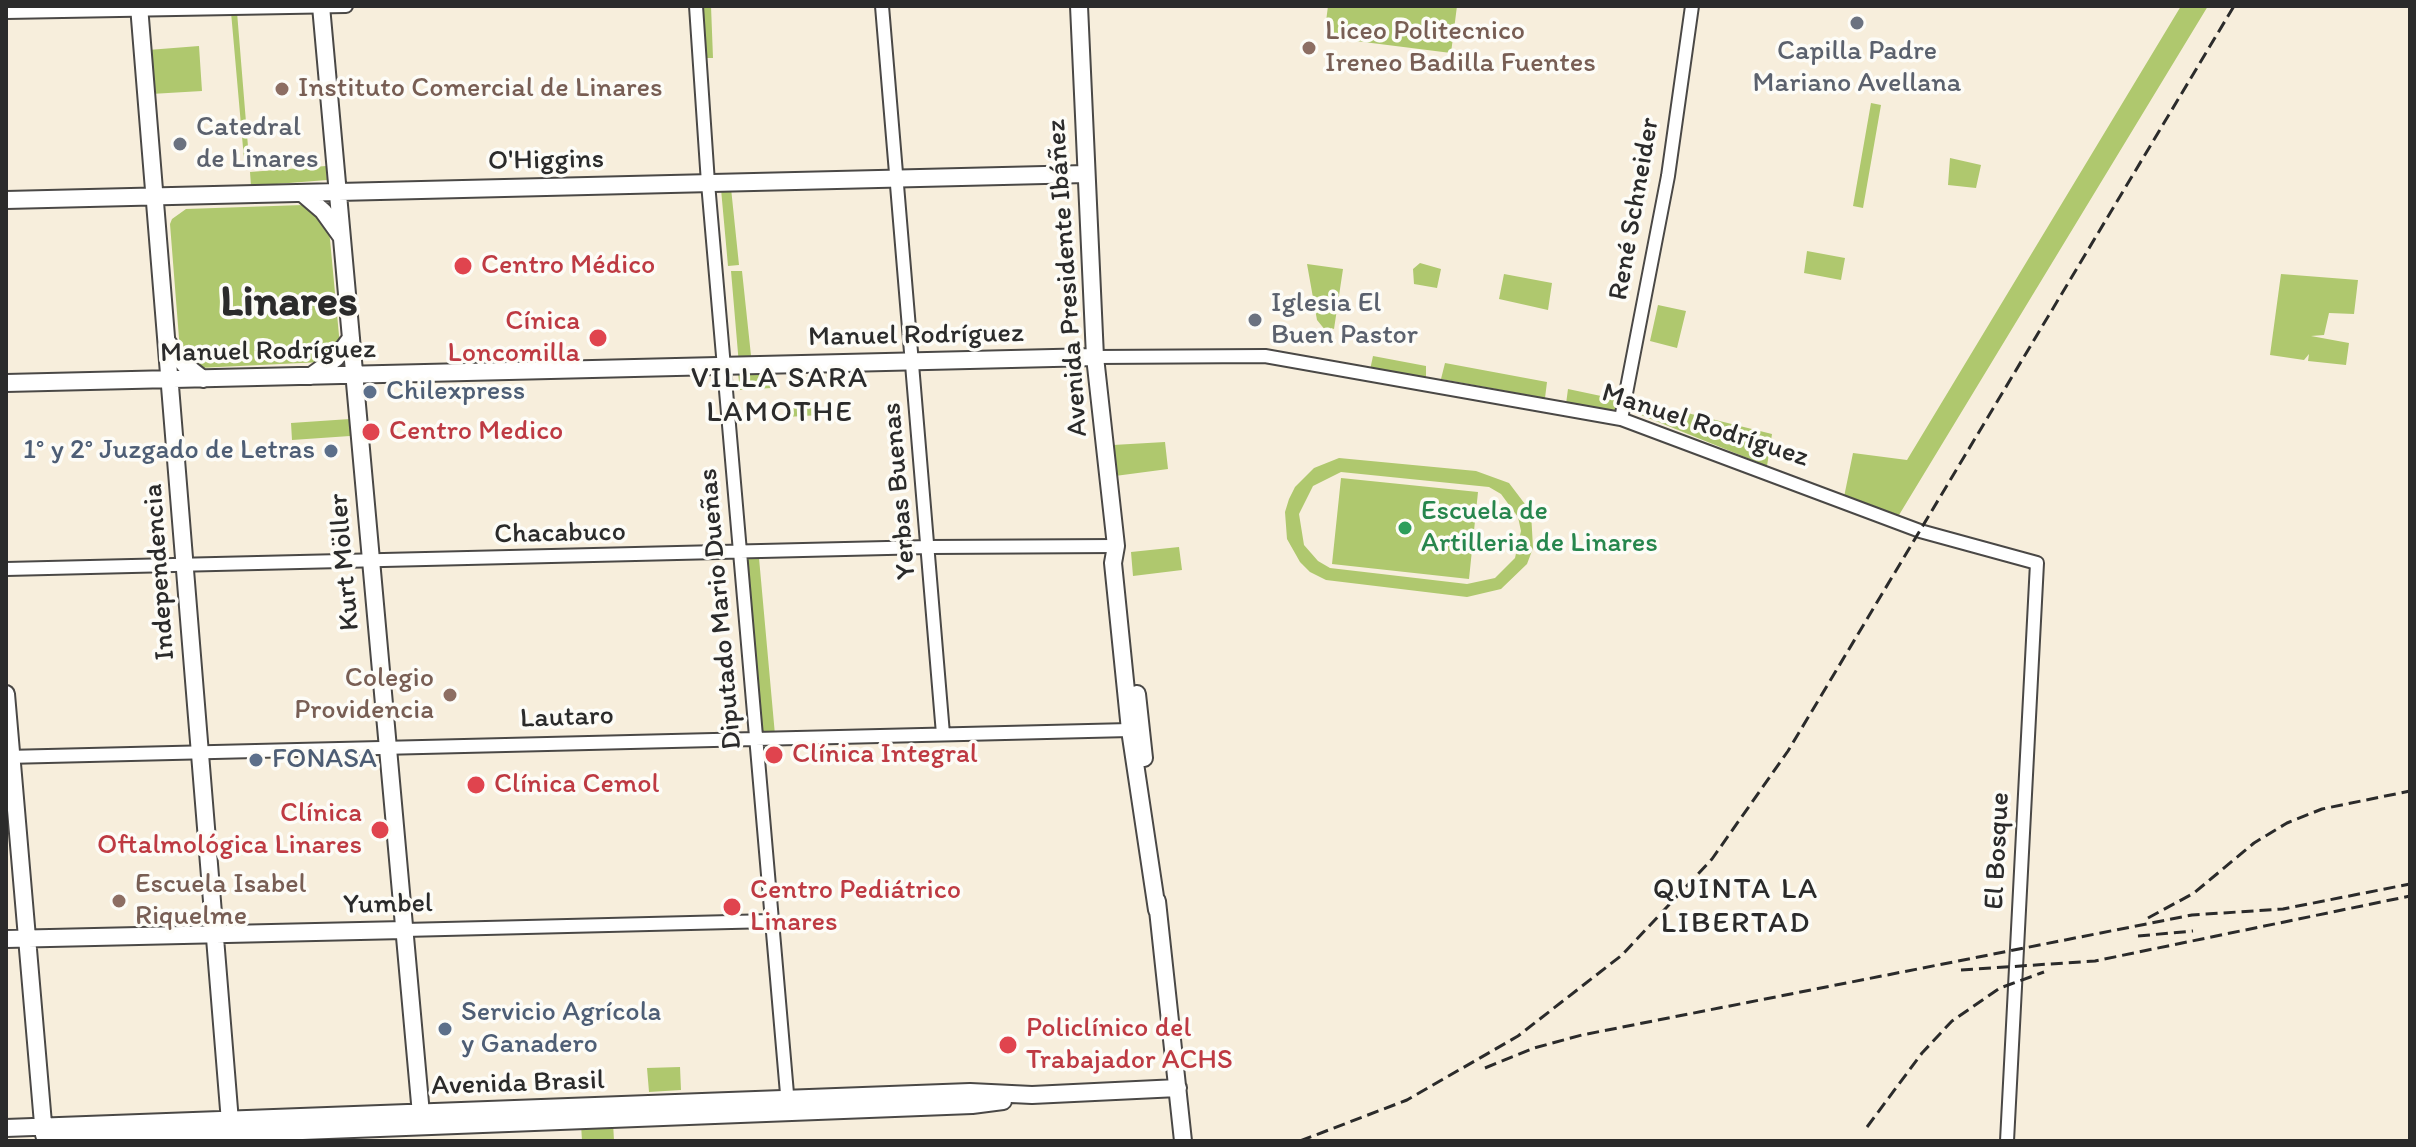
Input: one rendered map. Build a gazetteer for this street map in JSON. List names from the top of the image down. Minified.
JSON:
{"streets":{"main road":["O'Higgins","Avenida Presidente Ibáñez","Manuel Rodríguez","Kurt Möller","Independencia","Yumbel","Avenida Brasil"],"street":["René Schneider","Yerbas Buenas","Chacabuco","Diputado Mario Dueñas","Lautaro","El Bosque"]},"crossings":[["O'Higgins","Avenida Presidente Ibáñez"],["O'Higgins","Manuel Rodríguez"],["O'Higgins","Yerbas Buenas"],["O'Higgins","Kurt Möller"],["O'Higgins","Independencia"],["O'Higgins","Diputado Mario Dueñas"],["René Schneider","Manuel Rodríguez"],["Avenida Presidente Ibáñez","Manuel Rodríguez"],["Avenida Presidente Ibáñez","Chacabuco"],["Avenida Presidente Ibáñez","Lautaro"],["Avenida Presidente Ibáñez","Avenida Brasil"],["Manuel Rodríguez","Yerbas Buenas"],["Manuel Rodríguez","Kurt Möller"],["Manuel Rodríguez","Independencia"],["Manuel Rodríguez","Diputado Mario Dueñas"],["Manuel Rodríguez","El Bosque"],["Yerbas Buenas","Chacabuco"],["Yerbas Buenas","Lautaro"],["Chacabuco","Kurt Möller"],["Chacabuco","Independencia"],["Chacabuco","Diputado Mario Dueñas"],["Kurt Möller","Independencia"],["Kurt Möller","Lautaro"],["Kurt Möller","Yumbel"],["Kurt Möller","Avenida Brasil"],["Independencia","Lautaro"],["Independencia","Yumbel"],["Independencia","Avenida Brasil"],["Diputado Mario Dueñas","Lautaro"],["Diputado Mario Dueñas","Yumbel"],["Diputado Mario Dueñas","Avenida Brasil"]],"districts":["Linares","VILLA SARA LAMOTHE","QUINTA LA LIBERTAD"],"places":["Capilla Padre Mariano Avellana","Liceo Politecnico Ireneo Badilla Fuentes","Instituto Comercial de Linares","Catedral de Linares","Centro Médico","Iglesia El Buen Pastor","Cínica Loncomilla","Chilexpress","Centro Medico","1° y 2° Juzgado de Letras","Escuela de Artilleria de Linares","Colegio Providencia","Clínica Integral","FONASA","Clínica Cemol","Clínica Oftalmológica Linares","Escuela Isabel Riquelme","Centro Pediátrico Linares","Servicio Agrícola y Ganadero","Policlínico del Trabajador ACHS"]}
